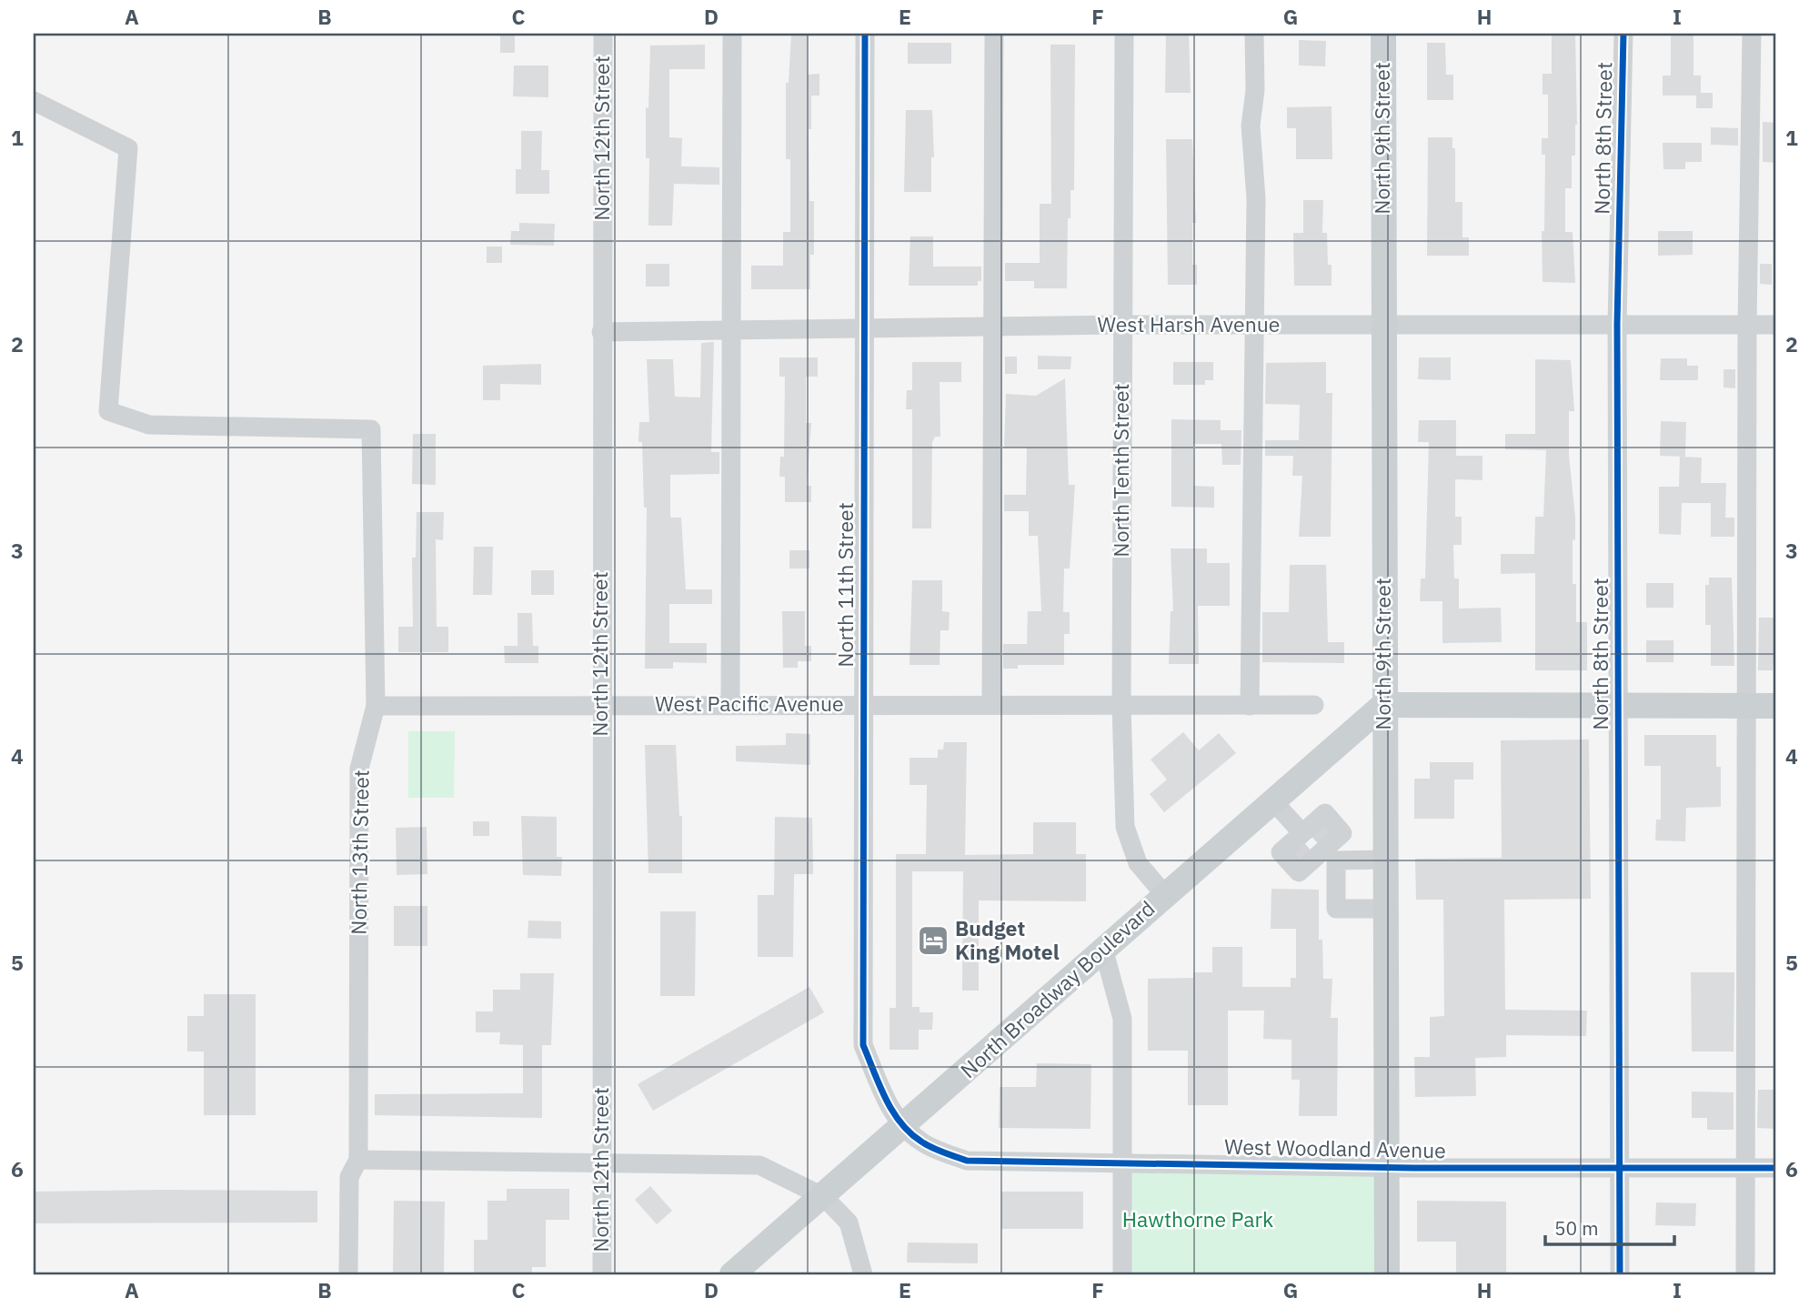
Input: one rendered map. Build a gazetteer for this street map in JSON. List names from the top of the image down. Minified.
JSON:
{"streets":{"main road":["North 9th Street","North Broadway Boulevard"],"street":["North 12th Street","North 8th Street","West Harsh Avenue","North Tenth Street","North 11th Street","West Pacific Avenue","North 13th Street","West Woodland Avenue"]},"crossings":[["North 12th Street","West Harsh Avenue"],["North 12th Street","West Pacific Avenue"],["North 9th Street","West Harsh Avenue"],["North 9th Street","North Broadway Boulevard"],["North 9th Street","West Woodland Avenue"],["North 8th Street","West Harsh Avenue"],["North 8th Street","West Woodland Avenue"],["West Harsh Avenue","North Tenth Street"],["West Harsh Avenue","North 11th Street"],["North Tenth Street","West Pacific Avenue"],["North Tenth Street","North Broadway Boulevard"],["North 11th Street","West Pacific Avenue"],["North 11th Street","North Broadway Boulevard"],["North 11th Street","West Woodland Avenue"],["West Pacific Avenue","North 13th Street"],["North Broadway Boulevard","West Woodland Avenue"]],"parks":["Hawthorne Park"],"places":{"hotel":["Budget King Motel"]},"scale_bar":"50 m","grid":{"columns":["A","B","C","D","E","F","G","H","I"],"rows":["1","2","3","4","5","6"]}}
